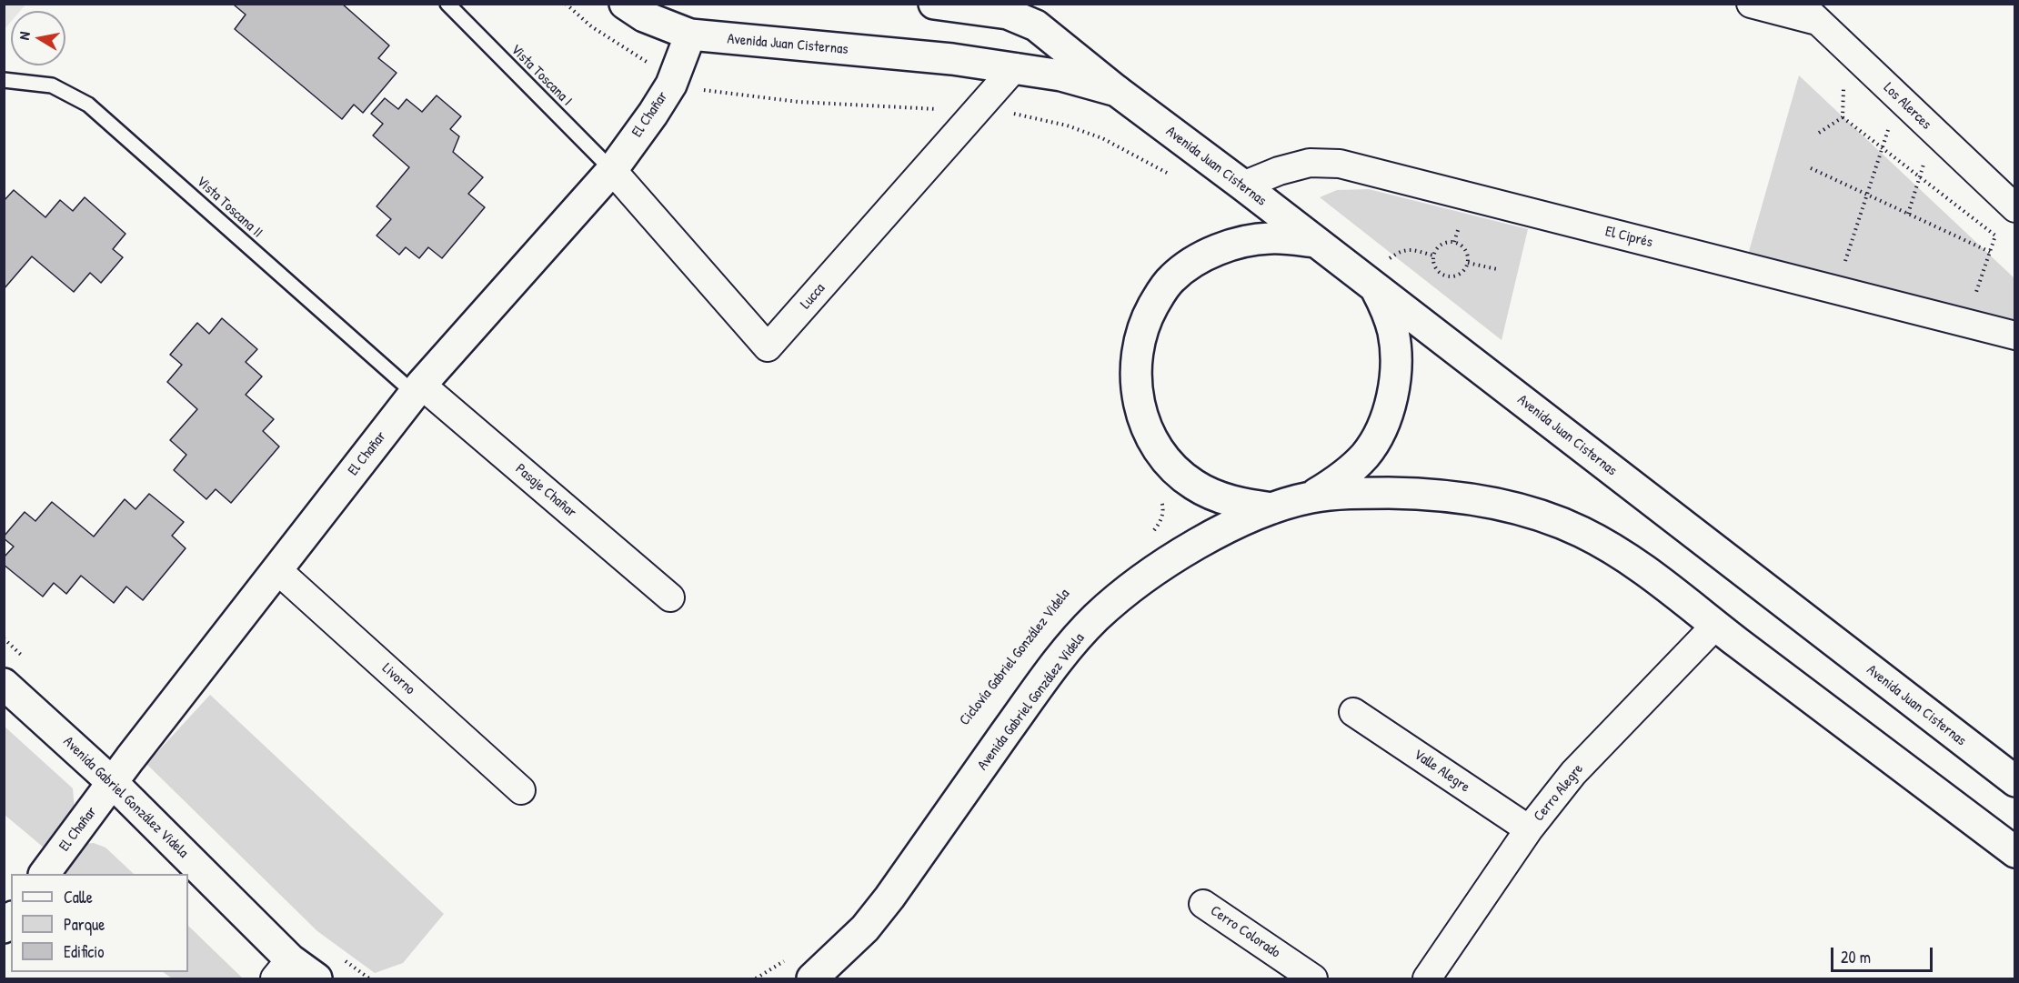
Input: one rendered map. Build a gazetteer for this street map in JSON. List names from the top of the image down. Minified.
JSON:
{"streets":{"main road":["Avenida Juan Cisternas","El Chañar","Avenida Gabriel González Videla"],"street":["Los Alerces","El Ciprés","Lucca","Pasaje Chañar","Livorno","Valle Alegre","Cerro Alegre","Cerro Colorado"],"lane":["Vista Toscana I","Vista Toscana II"]},"crossings":[["Avenida Juan Cisternas","El Chañar"],["Avenida Juan Cisternas","El Ciprés"],["Avenida Juan Cisternas","Lucca"],["Vista Toscana I","El Chañar"],["Vista Toscana I","Lucca"],["El Chañar","Vista Toscana II"],["El Chañar","Lucca"],["El Chañar","Pasaje Chañar"],["El Chañar","Livorno"],["El Chañar","Avenida Gabriel González Videla"],["Vista Toscana II","Pasaje Chañar"],["Valle Alegre","Cerro Alegre"]],"legend":["Calle","Parque","Edificio"],"scale_bar":"20 m","north":"left"}
